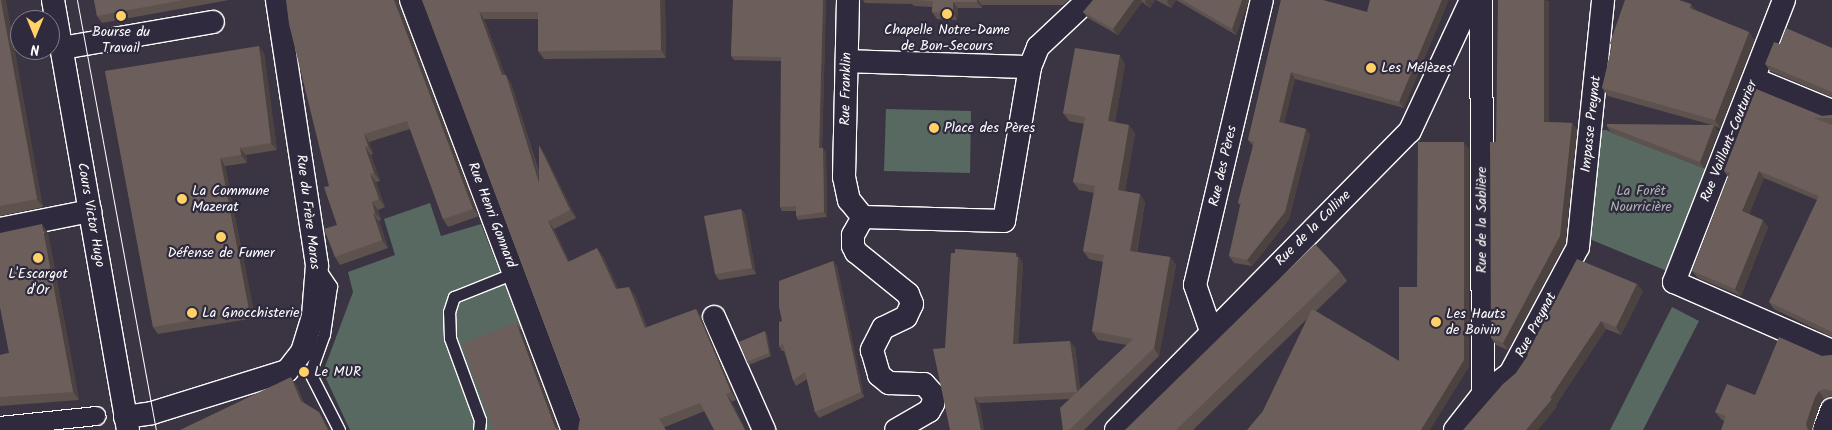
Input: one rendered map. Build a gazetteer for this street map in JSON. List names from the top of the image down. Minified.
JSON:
{"streets":{"street":["Rue Franklin","Impasse Preynat","Rue Vaillant-Couturier","Rue des Pères","Rue du Frère Maras","Cours Victor Hugo","Rue Henri Gonnard","Rue de la Sablière","Rue de la Colline","Rue Preynat"]},"crossings":[["Impasse Preynat","Rue Preynat"],["Rue des Pères","Rue de la Colline"],["Rue du Frère Maras","Cours Victor Hugo"],["Rue de la Sablière","Rue Preynat"]],"parks":["La Forêt Nourricière"],"places":["Chapelle Notre-Dame de Bon-Secours","Bourse du Travail","Les Mélèzes","Place des Pères","La Commune Mazerat","Défense de Fumer","L'Escargot d'Or","La Gnocchisterie","Les Hauts de Boivin","Le MUR"],"north":"bottom"}
